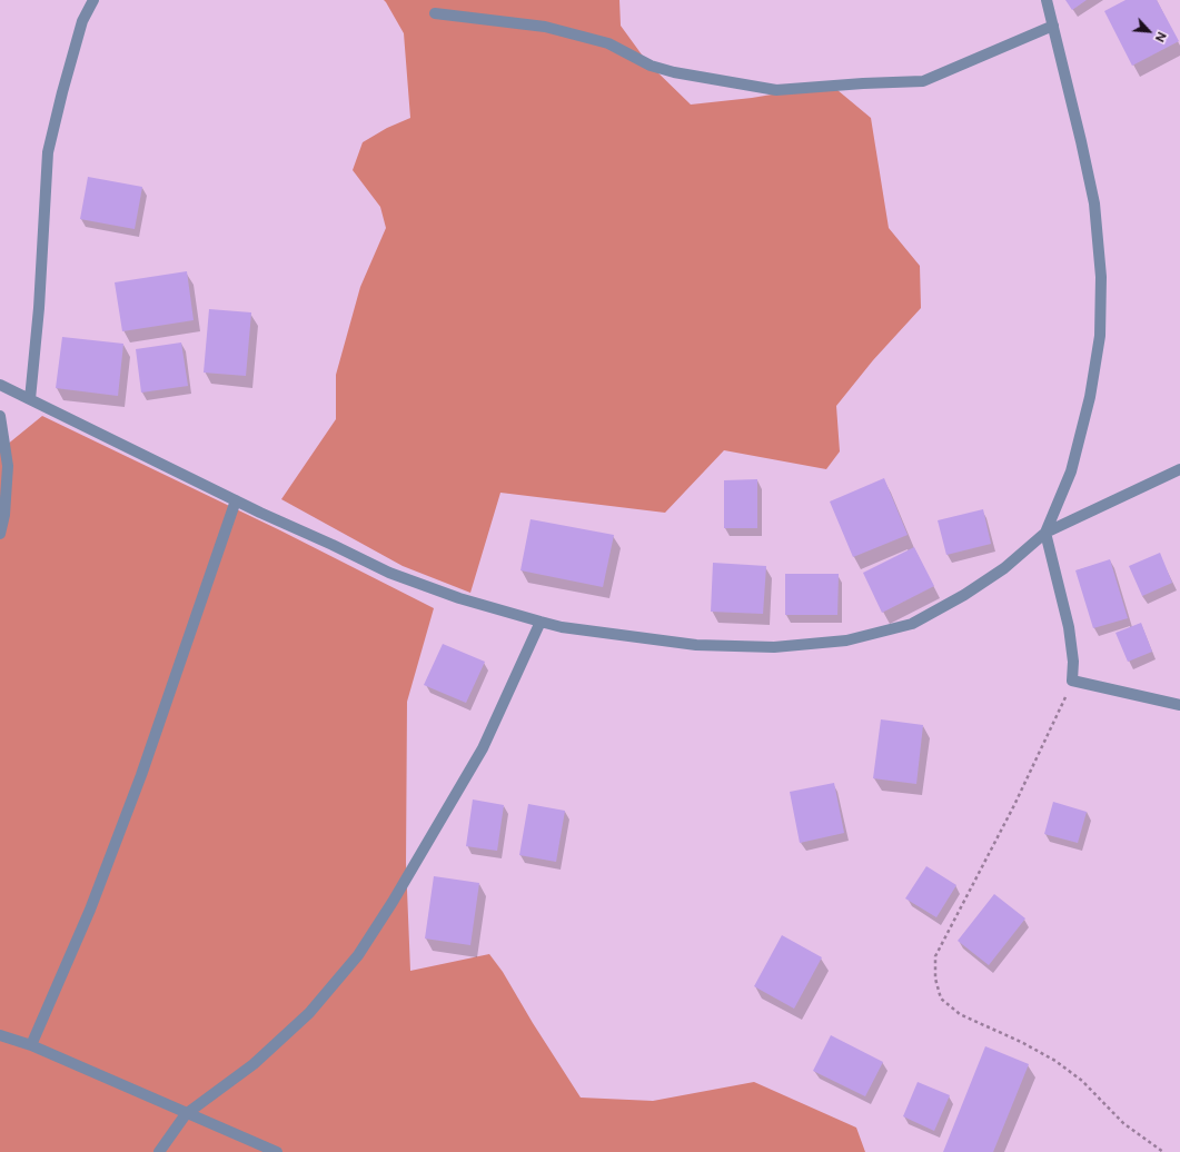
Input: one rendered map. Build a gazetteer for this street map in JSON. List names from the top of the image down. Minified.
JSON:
{"north":"bottom right"}
